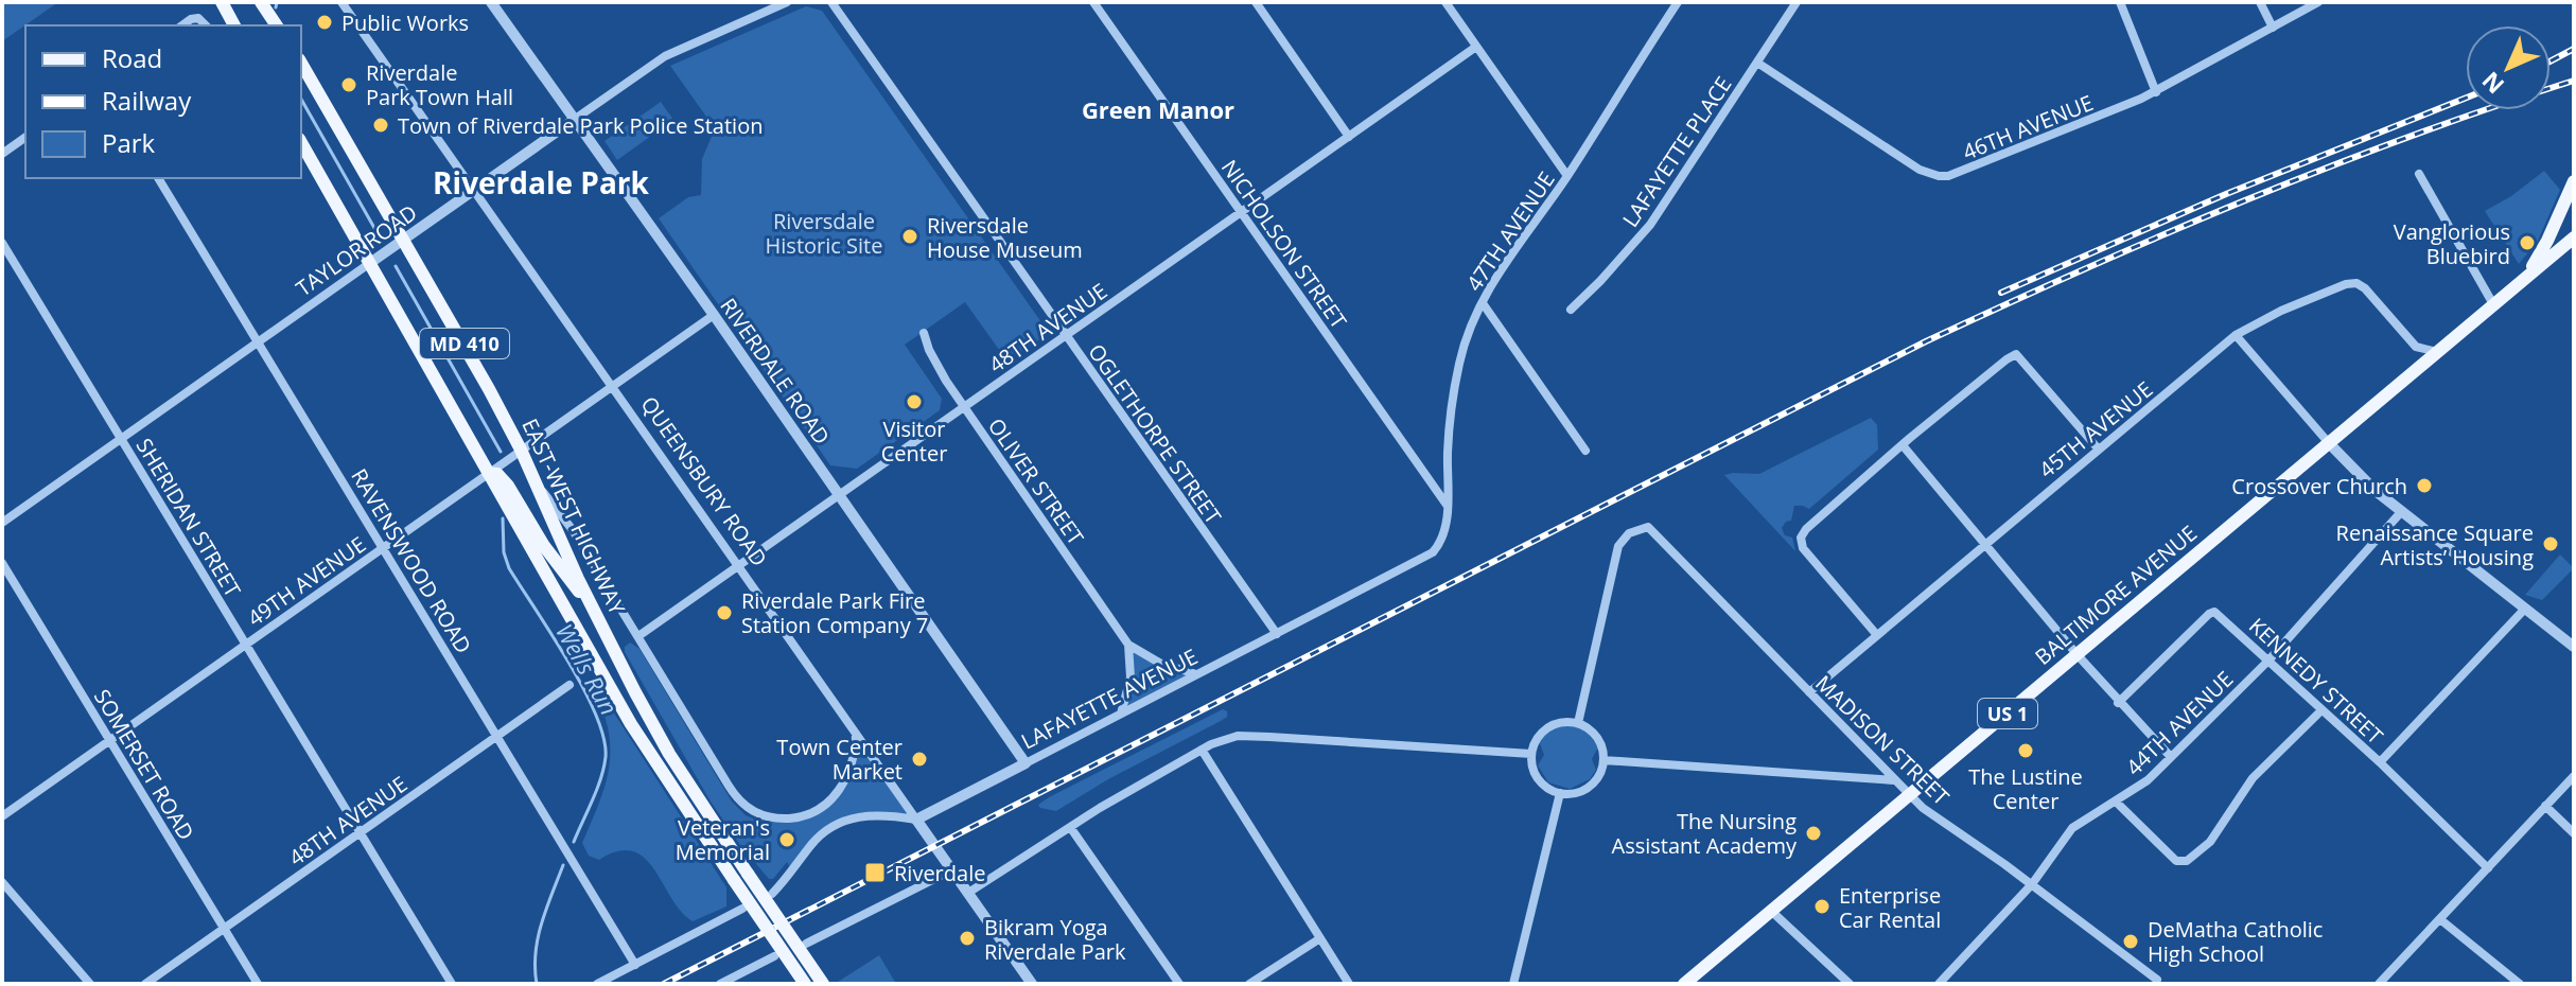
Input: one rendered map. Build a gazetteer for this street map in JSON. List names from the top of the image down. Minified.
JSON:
{"streets":{"main road":["MD 410","EAST-WEST HIGHWAY","BALTIMORE AVENUE","US 1"],"street":["46TH AVENUE","LAFAYETTE PLACE","47TH AVENUE","NICHOLSON STREET","TAYLOR ROAD","48TH AVENUE","RIVERDALE ROAD","45TH AVENUE","OGLETHORPE STREET","QUEENSBURY ROAD","OLIVER STREET","SHERIDAN STREET","RAVENSWOOD ROAD","49TH AVENUE","KENNEDY STREET","LAFAYETTE AVENUE","44TH AVENUE","MADISON STREET","SOMERSET ROAD"]},"crossings":[["46TH AVENUE","LAFAYETTE PLACE"],["47TH AVENUE","NICHOLSON STREET"],["47TH AVENUE","LAFAYETTE AVENUE"],["NICHOLSON STREET","48TH AVENUE"],["NICHOLSON STREET","LAFAYETTE AVENUE"],["TAYLOR ROAD","MD 410"],["TAYLOR ROAD","RIVERDALE ROAD"],["TAYLOR ROAD","QUEENSBURY ROAD"],["TAYLOR ROAD","EAST-WEST HIGHWAY"],["TAYLOR ROAD","SHERIDAN STREET"],["TAYLOR ROAD","RAVENSWOOD ROAD"],["48TH AVENUE","RIVERDALE ROAD"],["48TH AVENUE","OGLETHORPE STREET"],["48TH AVENUE","QUEENSBURY ROAD"],["48TH AVENUE","OLIVER STREET"],["48TH AVENUE","SHERIDAN STREET"],["48TH AVENUE","RAVENSWOOD ROAD"],["48TH AVENUE","SOMERSET ROAD"],["MD 410","49TH AVENUE"],["RIVERDALE ROAD","49TH AVENUE"],["RIVERDALE ROAD","LAFAYETTE AVENUE"],["45TH AVENUE","MADISON STREET"],["OGLETHORPE STREET","LAFAYETTE AVENUE"],["QUEENSBURY ROAD","49TH AVENUE"],["QUEENSBURY ROAD","LAFAYETTE AVENUE"],["OLIVER STREET","LAFAYETTE AVENUE"],["EAST-WEST HIGHWAY","49TH AVENUE"],["SHERIDAN STREET","49TH AVENUE"],["RAVENSWOOD ROAD","49TH AVENUE"],["49TH AVENUE","SOMERSET ROAD"],["BALTIMORE AVENUE","MADISON STREET"],["KENNEDY STREET","44TH AVENUE"],["44TH AVENUE","MADISON STREET"]],"districts":["Green Manor","Riverdale Park"],"water":["Wells Run"],"parks":["Riversdale Historic Site"],"places":{"other":["Public Works","Riverdale Park Town Hall","Town of Riverdale Park Police Station","Riversdale House Museum","Vanglorious Bluebird","Visitor Center","Crossover Church","Renaissance Square Artists’ Housing","Riverdale Park Fire Station Company 7","The Lustine Center","Town Center Market","The Nursing Assistant Academy","Veteran's Memorial","Enterprise Car Rental","Bikram Yoga Riverdale Park","DeMatha Catholic High School"],"transit":["Riverdale"]},"legend":["Road","Railway","Park"],"north":"bottom left"}
